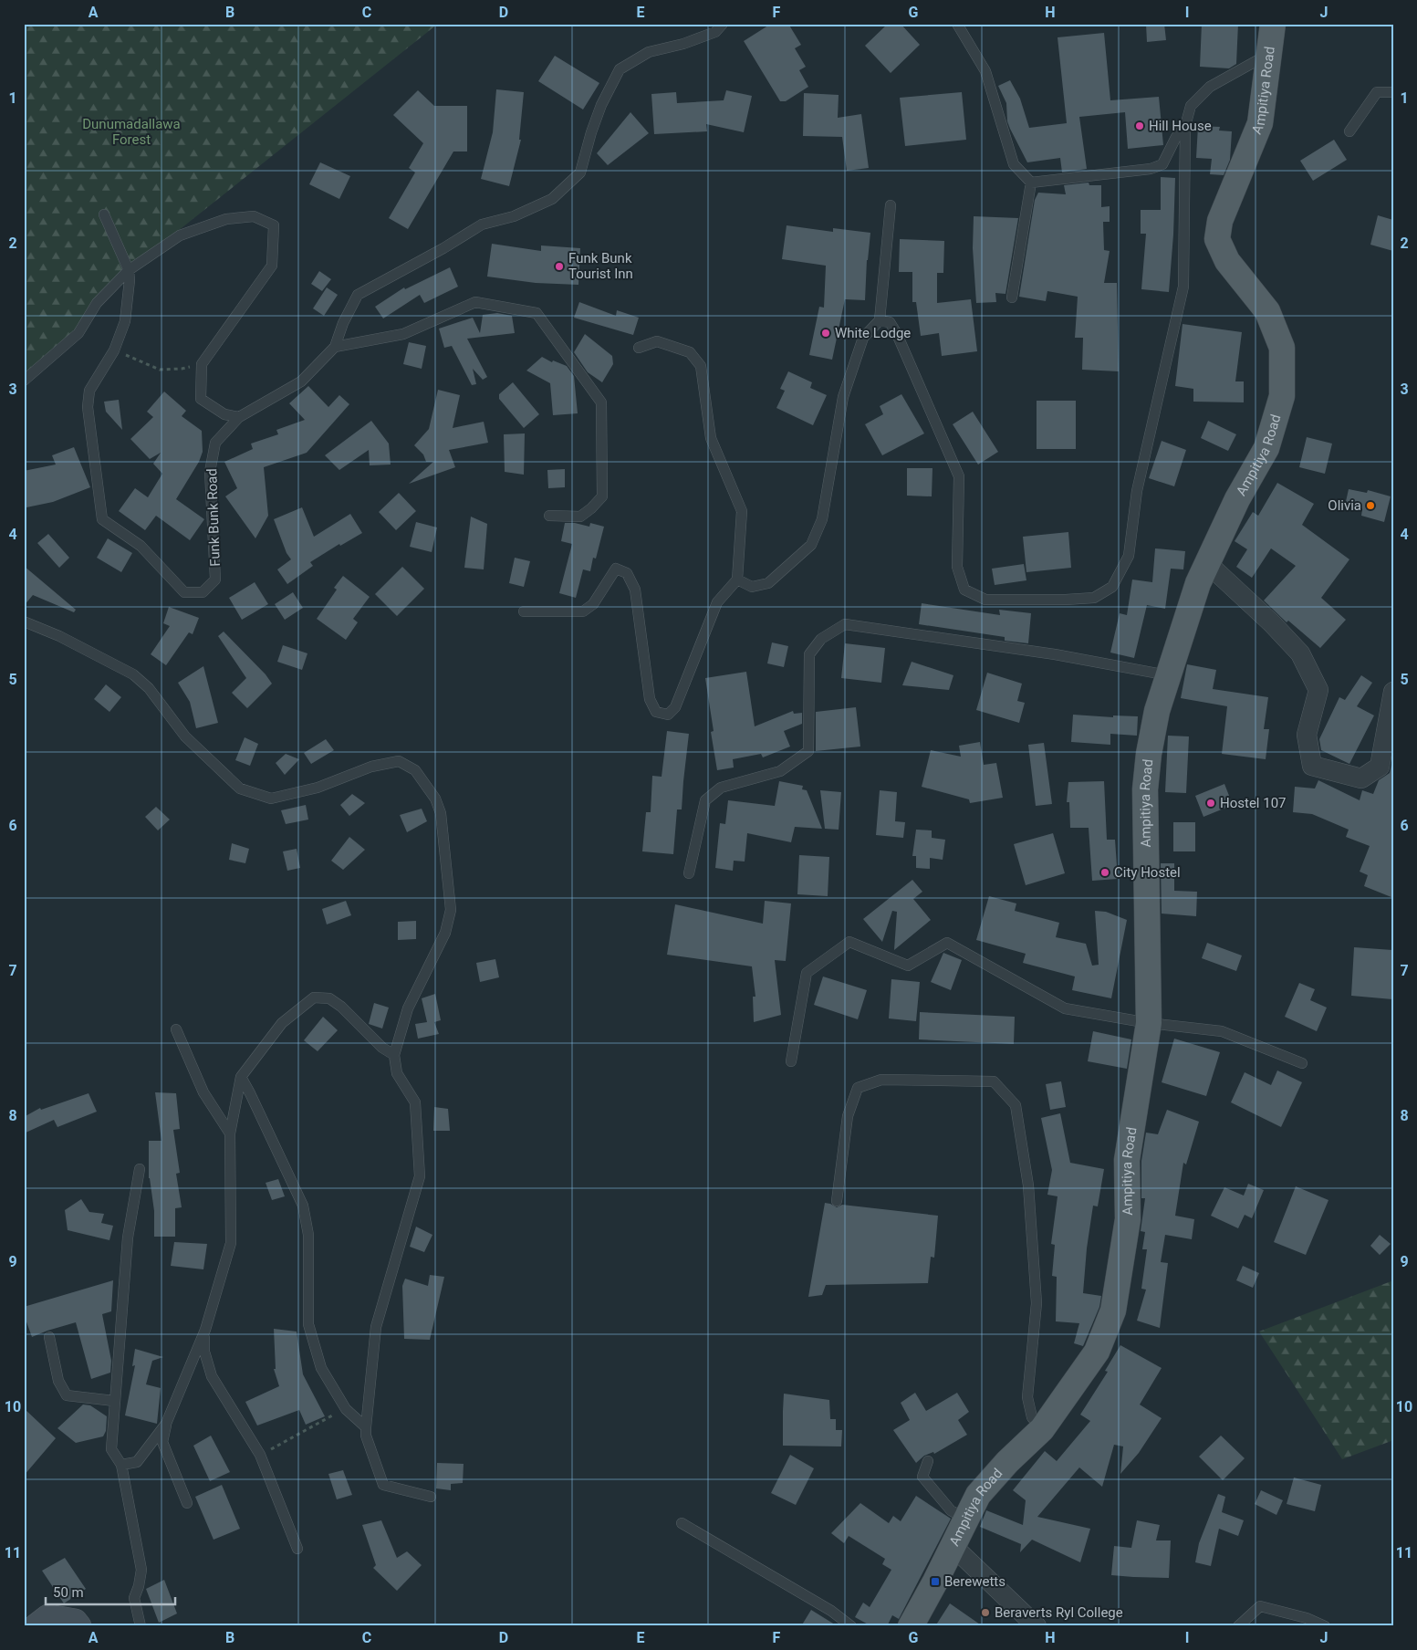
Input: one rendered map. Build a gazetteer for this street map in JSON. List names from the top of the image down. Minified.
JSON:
{"streets":{"main road":["Ampitiya Road"],"lane":["Funk Bunk Road"]},"parks":["Dunumadallawa Forest"],"places":{"other":["Hill House","Funk Bunk Tourist Inn","White Lodge","Olivia","Hostel 107","City Hostel","Beraverts Ryl College"],"transit":["Berewetts"]},"scale_bar":"50 m","grid":{"columns":["A","B","C","D","E","F","G","H","I","J"],"rows":["1","2","3","4","5","6","7","8","9","10","11"]}}
